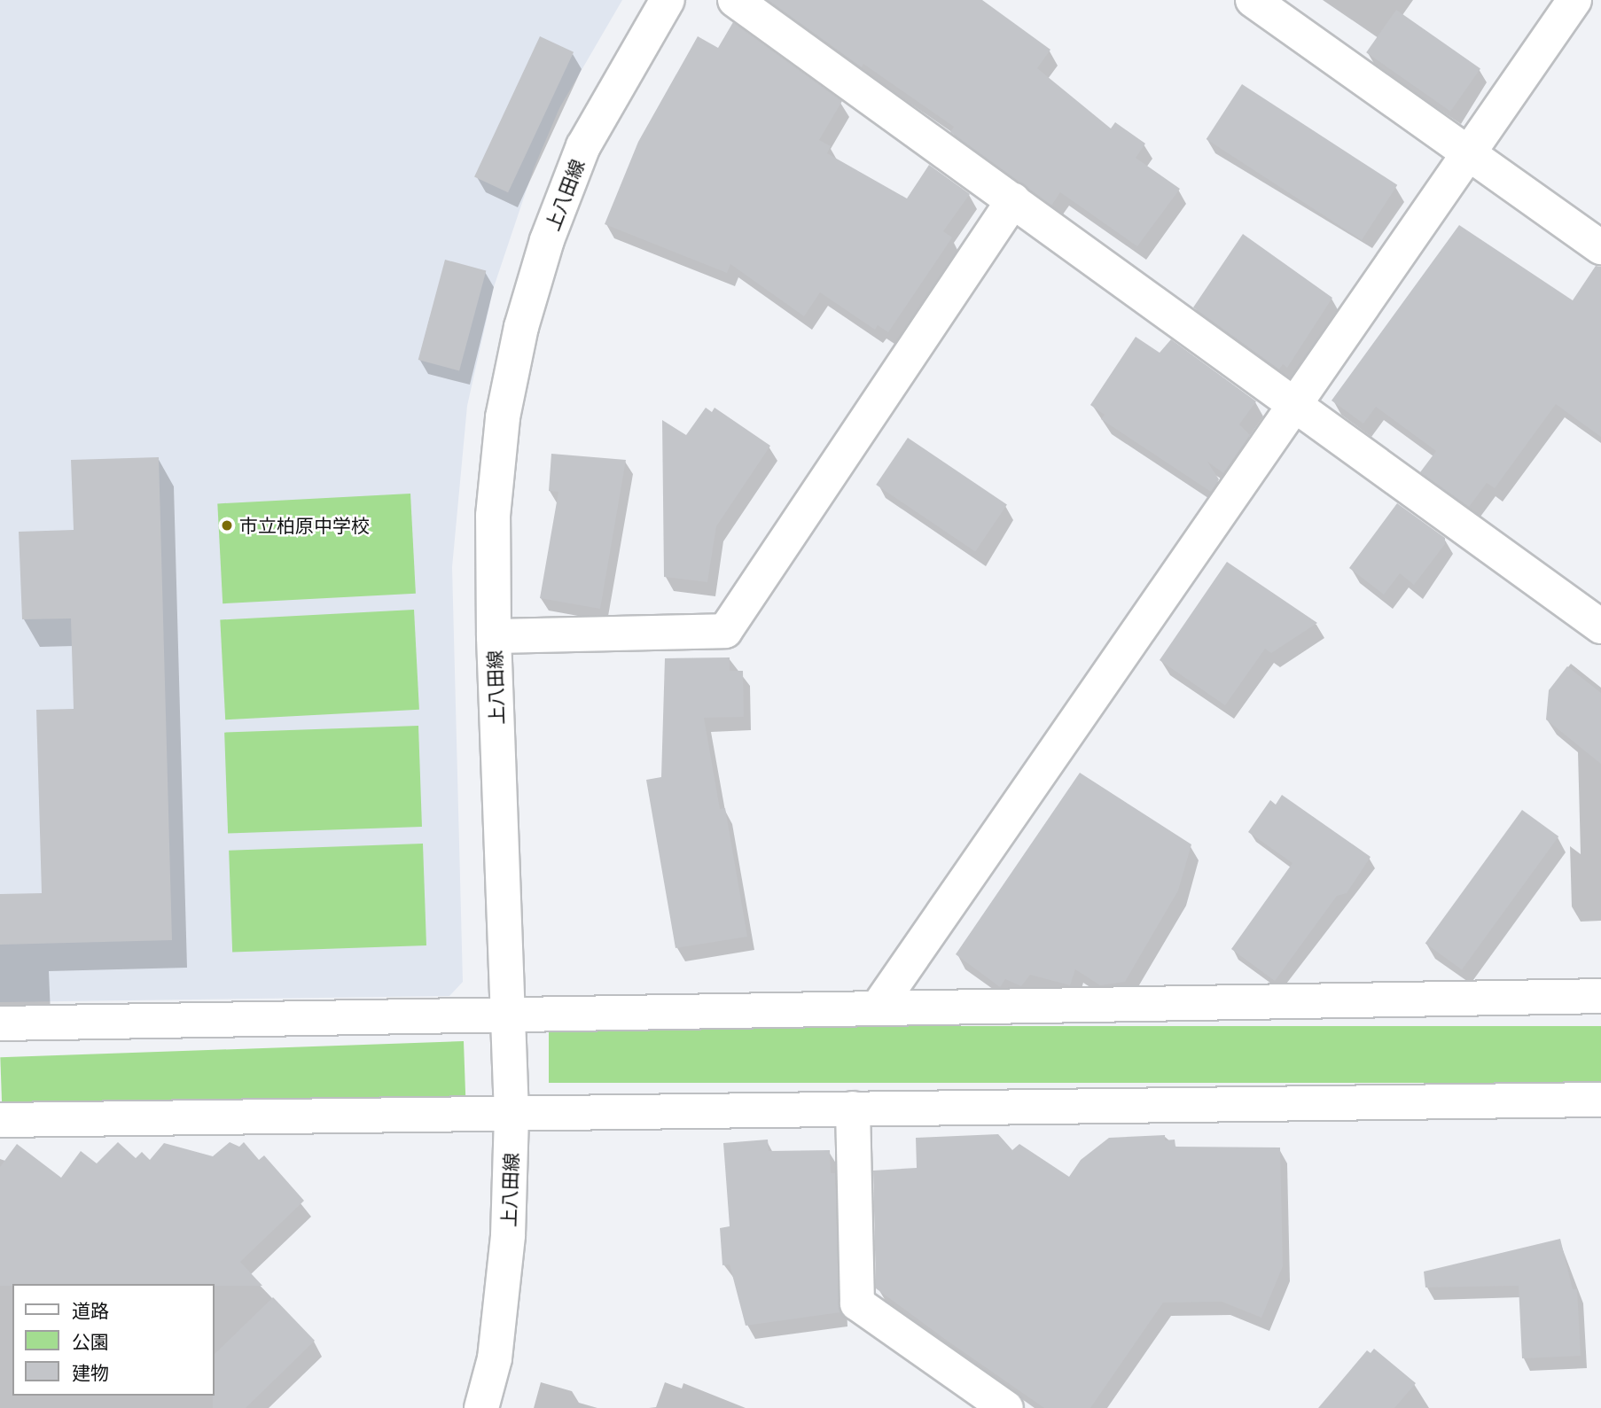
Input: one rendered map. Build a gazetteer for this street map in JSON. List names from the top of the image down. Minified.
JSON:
{"streets":{"street":["上八田線"]},"places":["市立柏原中学校"],"legend":["道路","公園","建物"]}
